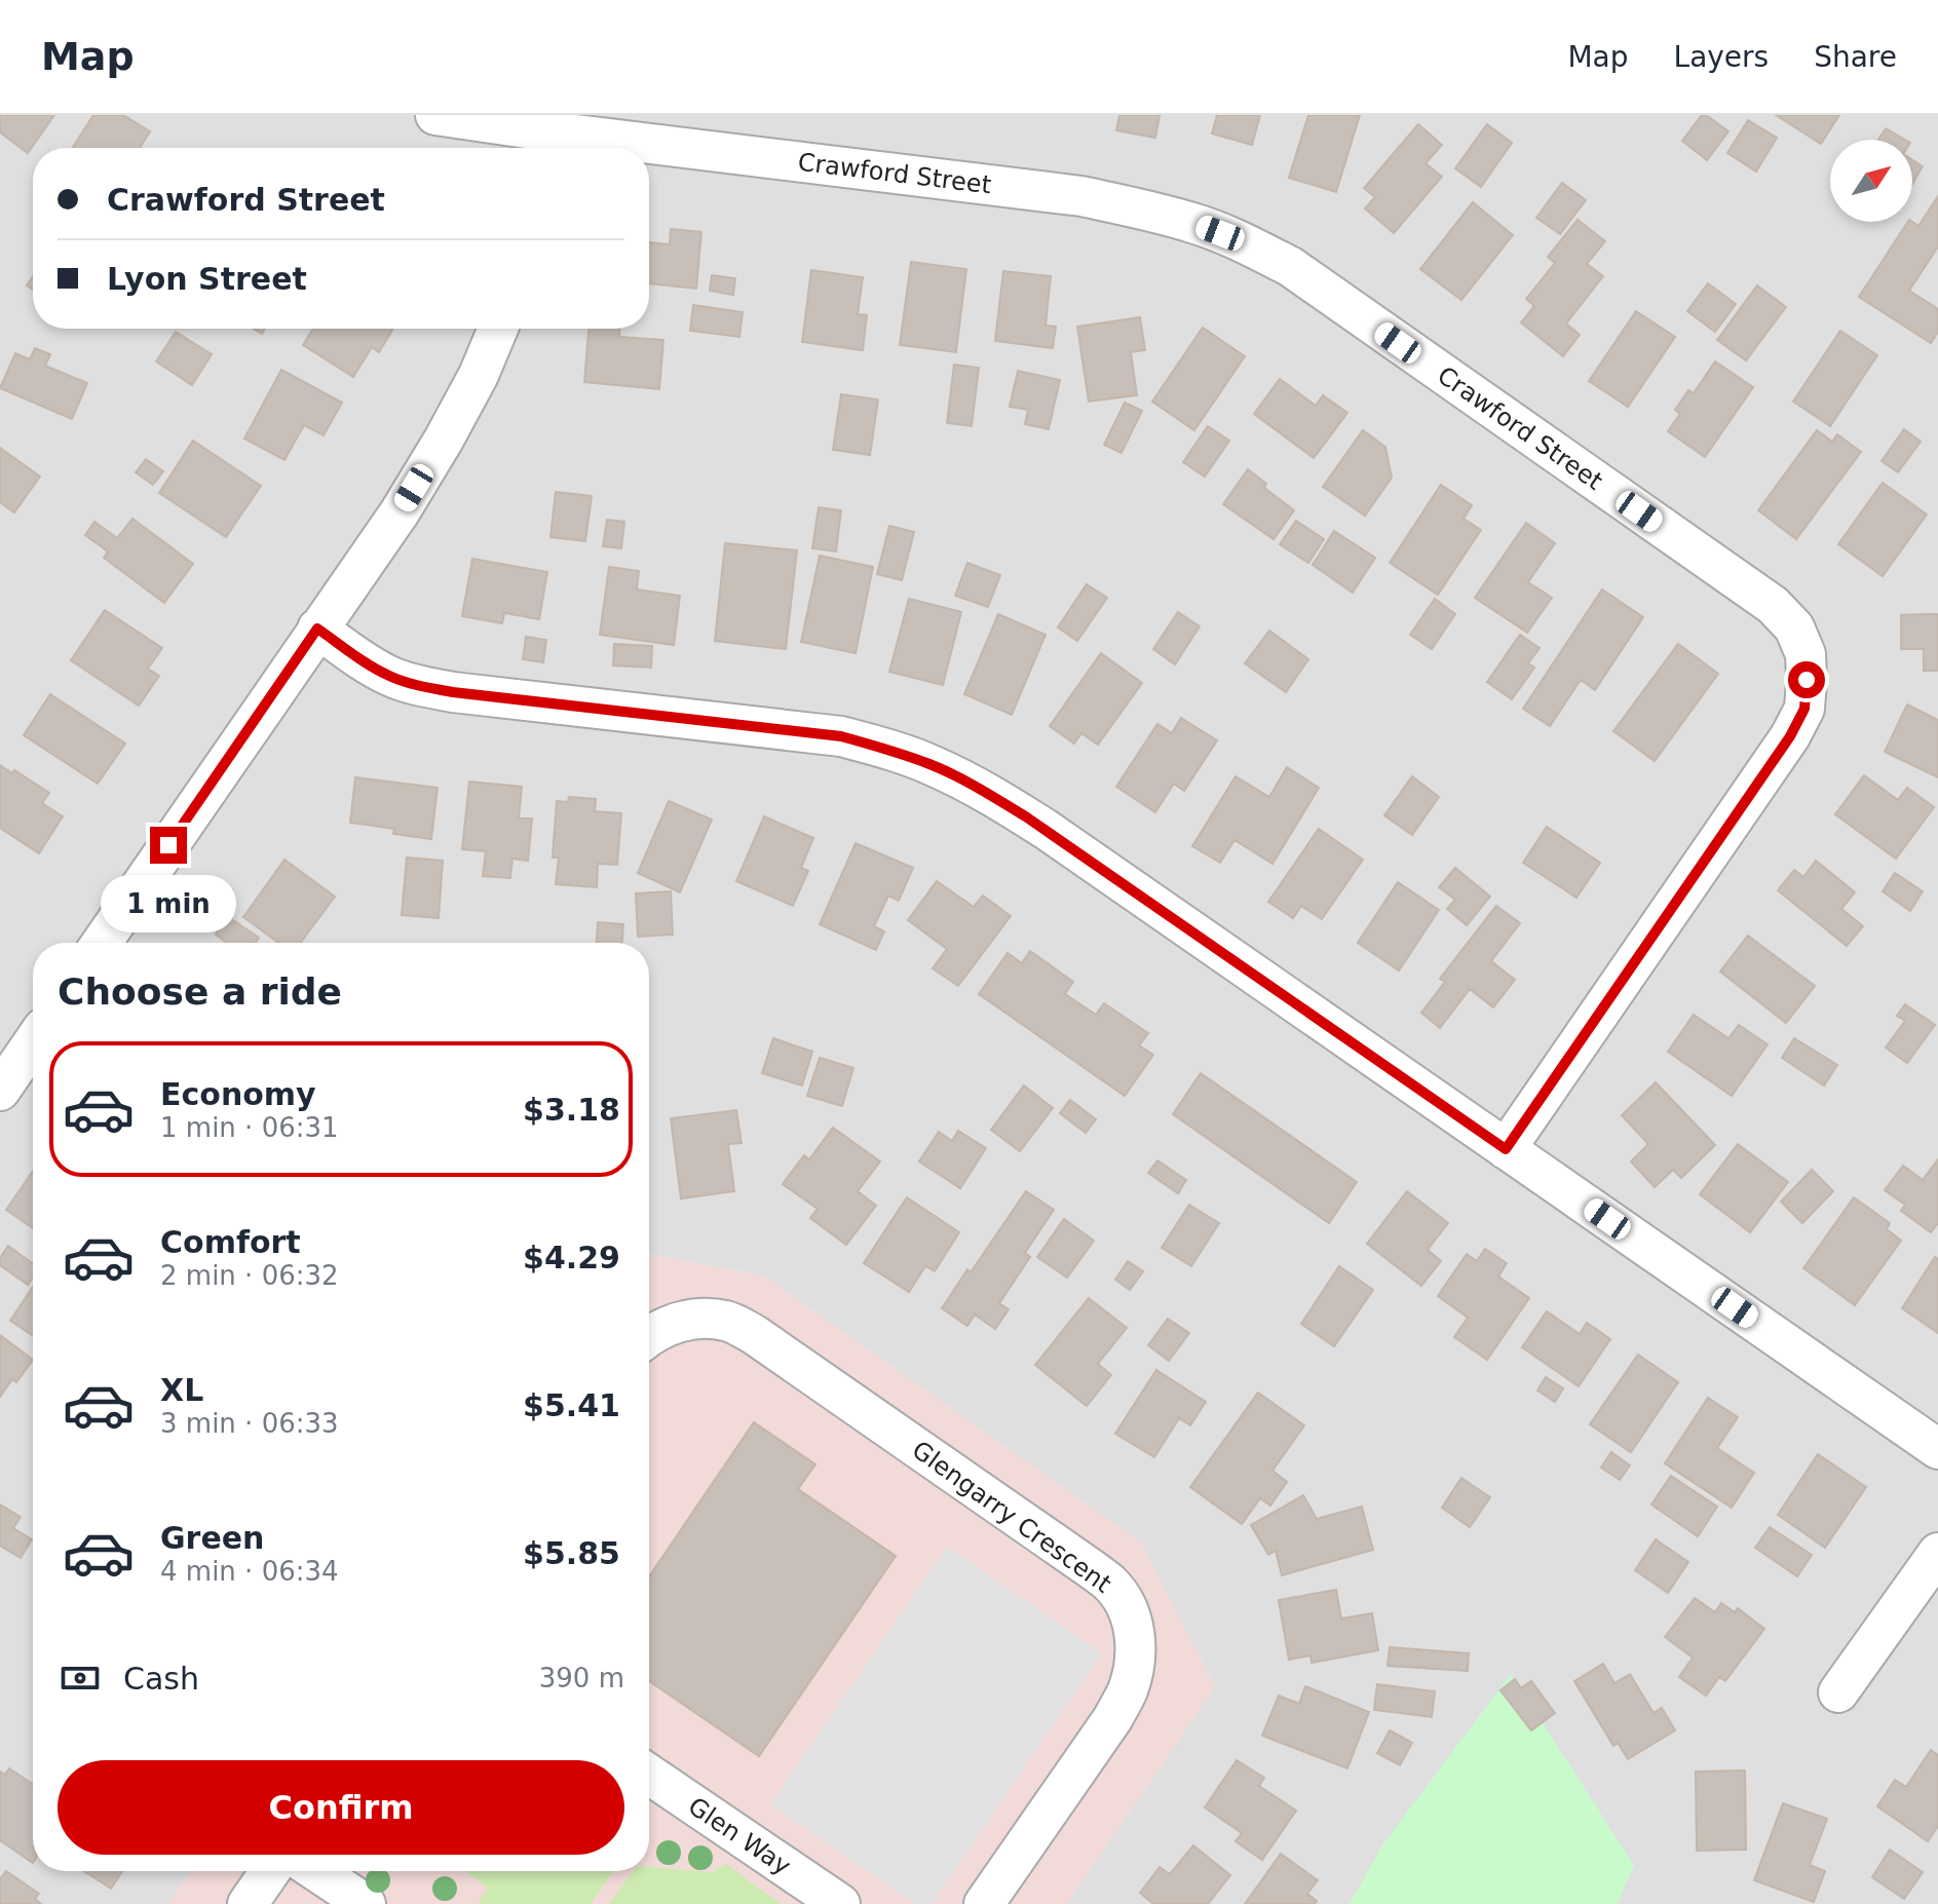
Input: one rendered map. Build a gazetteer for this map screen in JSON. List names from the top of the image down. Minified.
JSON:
{"streets":{"street":["Crawford Street","Glengarry Crescent","Glen Way"]},"north":"top right","page":{"header":"Map","nav":["Map","Layers","Share"],"banner":["Crawford Street","Lyon Street"],"bubble":"1 min","heading":"Choose a ride","list":[{"name":"Economy","note":"1 min · 06:31","value":"$3.18"},{"name":"Comfort","note":"2 min · 06:32","value":"$4.29"},{"name":"XL","note":"3 min · 06:33","value":"$5.41"},{"name":"Green","note":"4 min · 06:34","value":"$5.85"}],"pay":["Cash","390 m"],"buttons":"Confirm"}}
